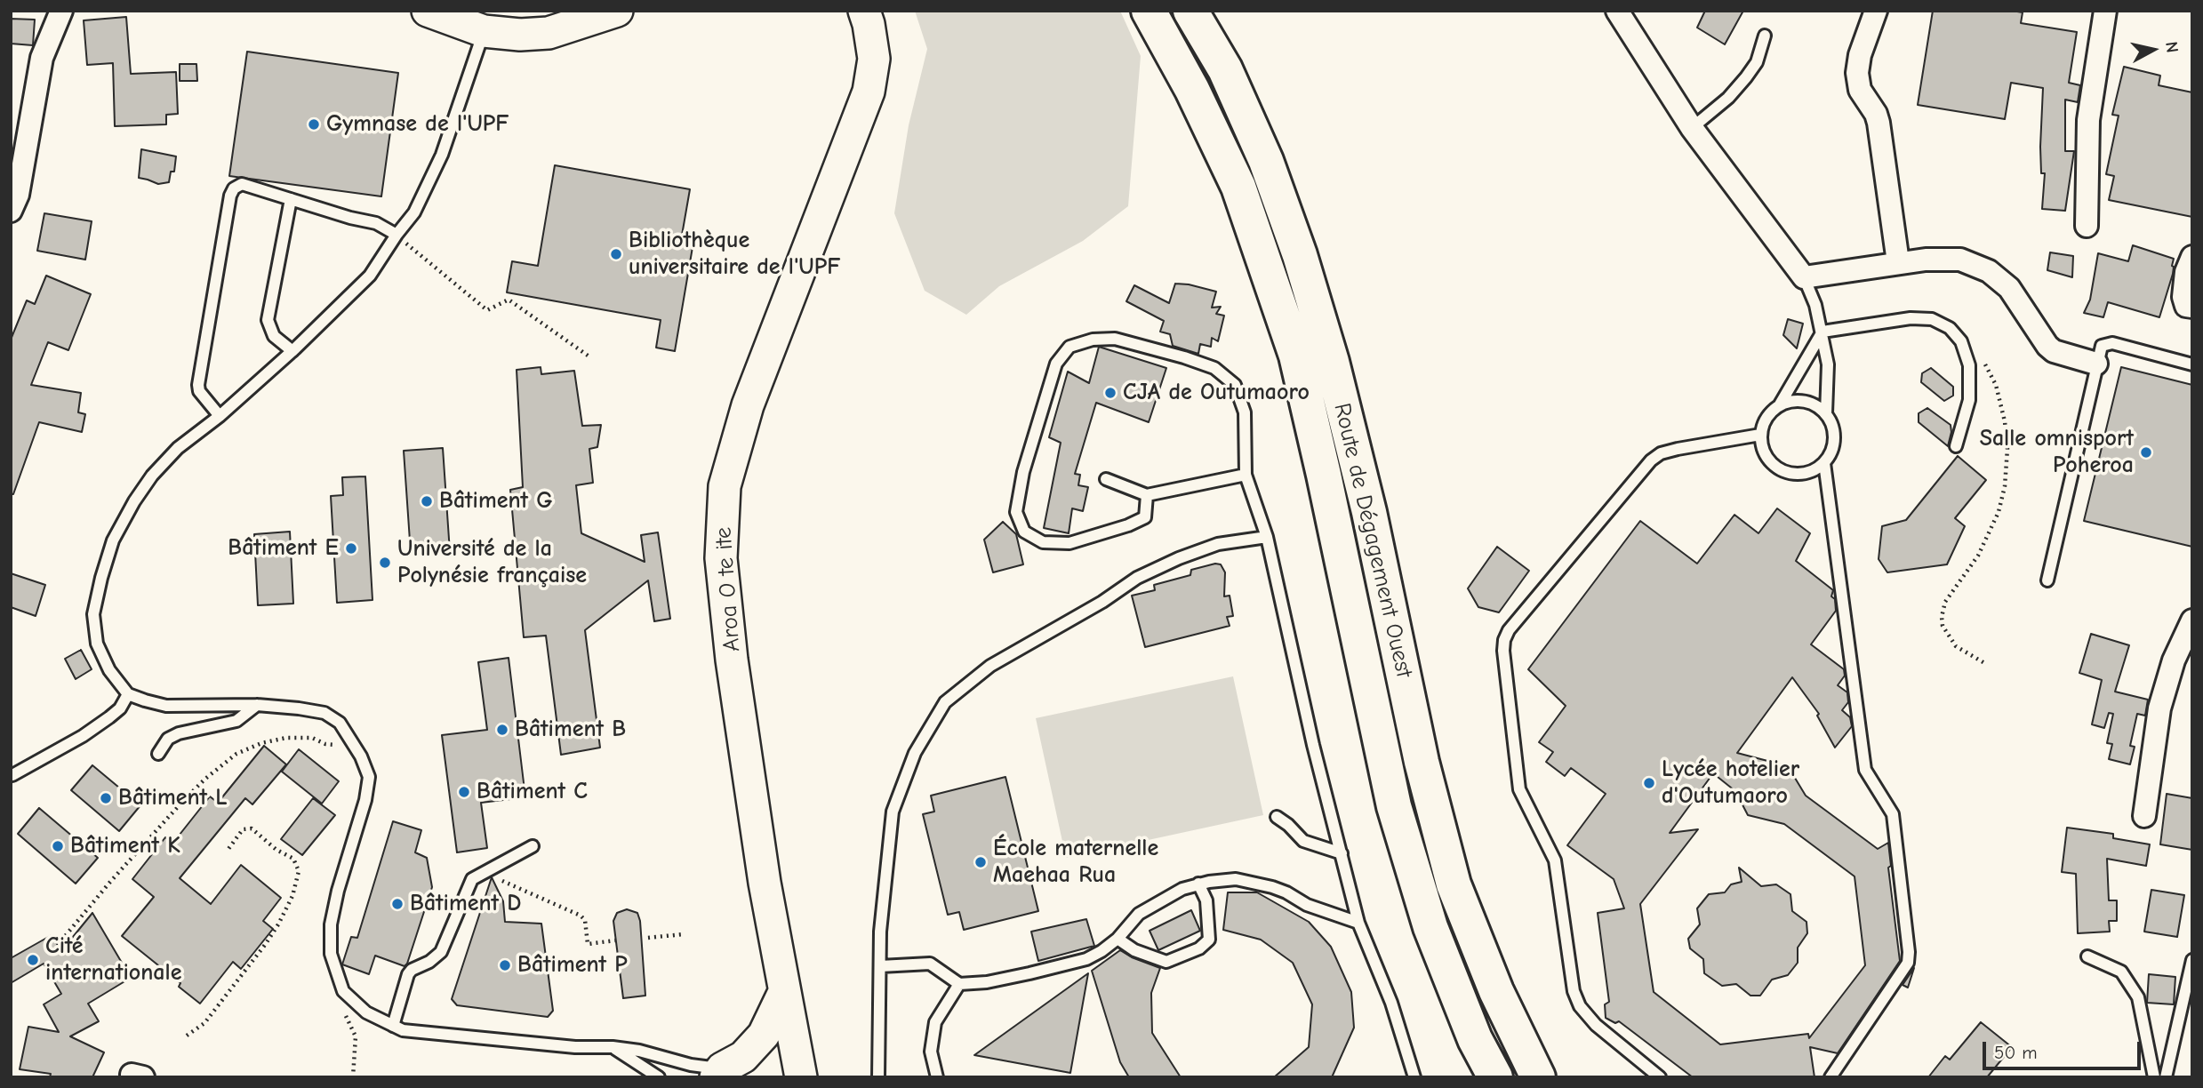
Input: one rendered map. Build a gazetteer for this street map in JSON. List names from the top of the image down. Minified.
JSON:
{"streets":{"highway":["Route de Dégagement Ouest"],"main road":["Aroa O te ite"]},"places":["Gymnase de l'UPF","Bibliothèque universitaire de l'UPF","CJA de Outumaoro","Salle omnisport Poheroa","Bâtiment G","Bâtiment E","Université de la Polynésie française","Bâtiment B","Lycée hotelier d'Outumaoro","Bâtiment C","Bâtiment L","Bâtiment K","École maternelle Maehaa Rua","Bâtiment D","Cité internationale","Bâtiment P"],"scale_bar":"50 m","north":"right"}
